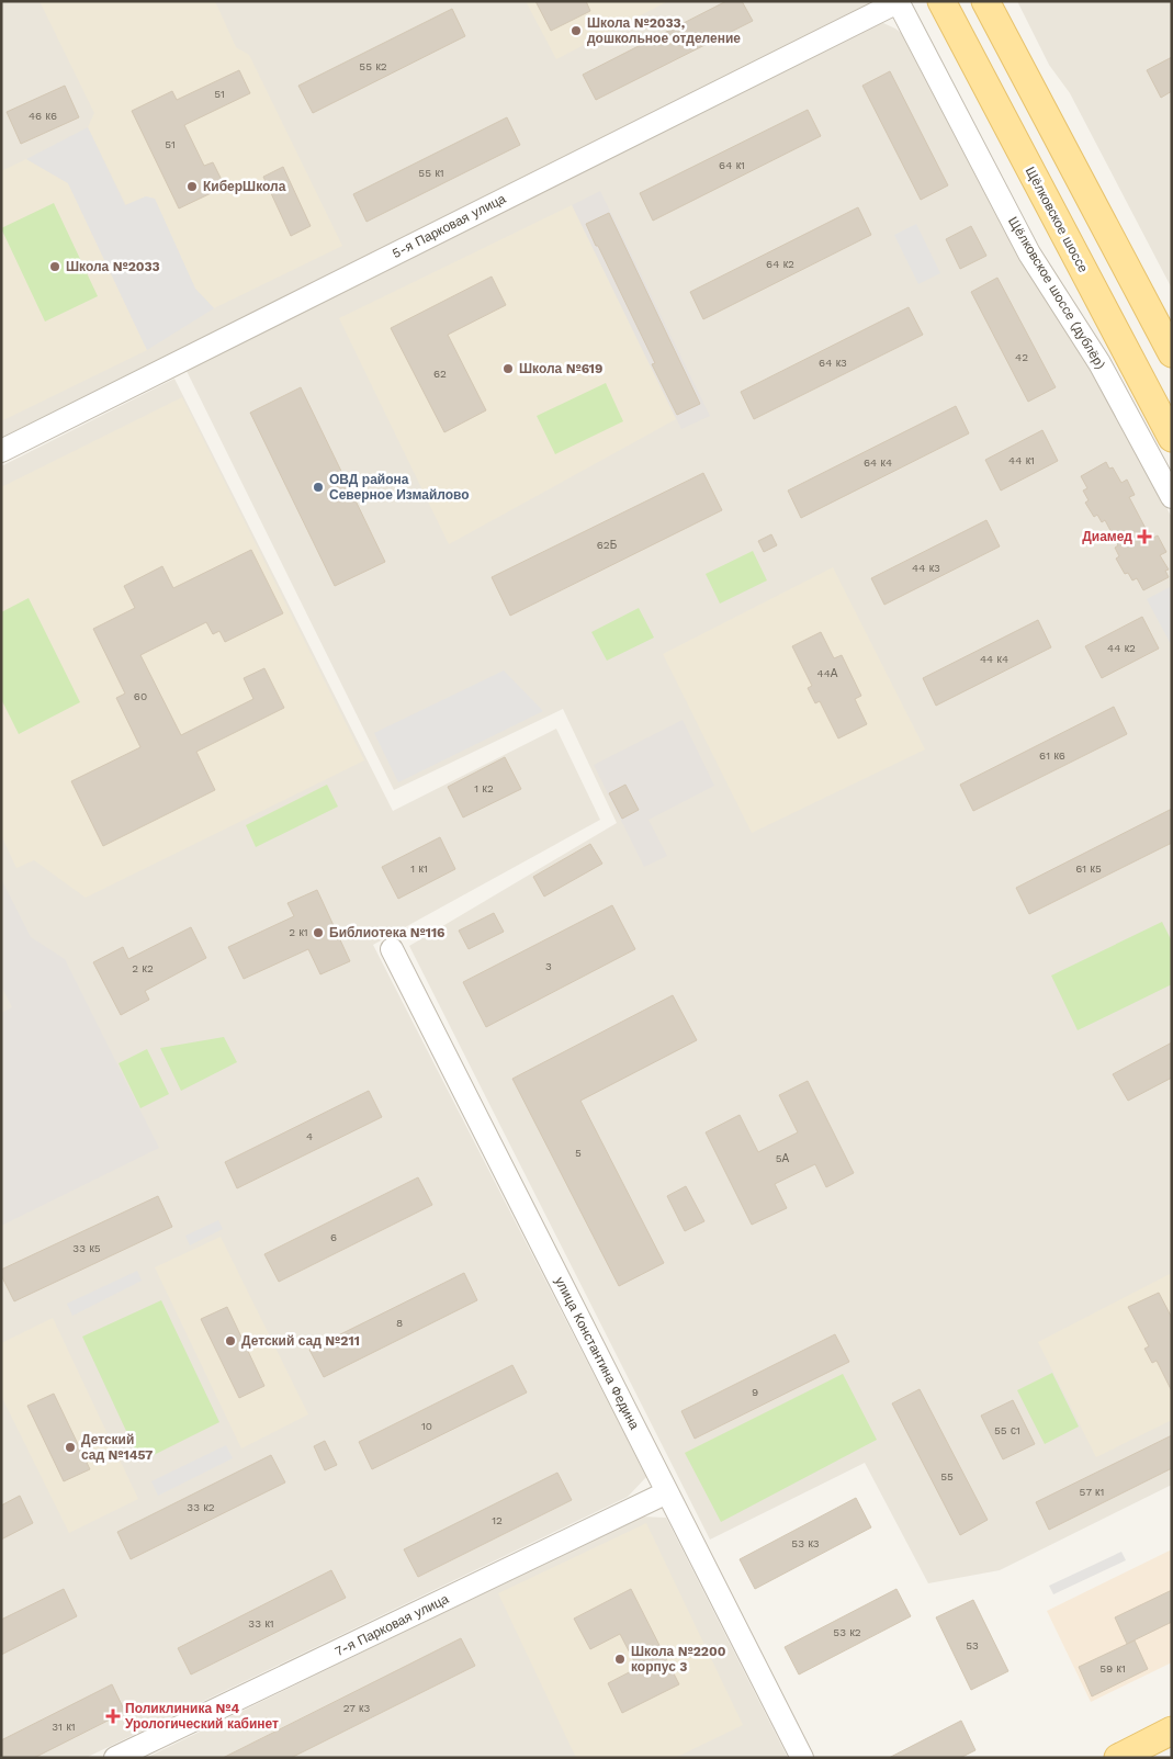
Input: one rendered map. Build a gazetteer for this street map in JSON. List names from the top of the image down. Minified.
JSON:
{"streets":{"main road":["Щёлковское шоссе"],"street":["5-я Парковая улица","Щёлковское шоссе (дублёр)","улица Константина Федина","7-я Парковая улица"]},"crossings":[["5-я Парковая улица","Щёлковское шоссе (дублёр)"],["улица Константина Федина","7-я Парковая улица"]],"places":{"other":["Школа №2033, дошкольное отделение","КиберШкола","Школа №2033","Школа №619","ОВД района Северное Измайлово","Библиотека №116","Детский сад №211","Детский сад №1457","Школа №2200 корпус 3"],"health":["Диамед","Поликлиника №4 Урологический кабинет"]},"house_numbers":["55 к2","51","46 к6","51","64 к1","55 к1","64 к2","42","64 к3","62","44 к1","64 к4","62Б","44 к3","44 к2","44 к4","44А","60","61 к6","1 к2","1 к1","61 к5","2 к1","3","2 к2","4","5","5А","6","33 к5","8","9","10","55 с1","55","57 к1","33 к2","12","53 к3","33 к1","53 к2","53","59 к1","27 к3","31 к1"]}
